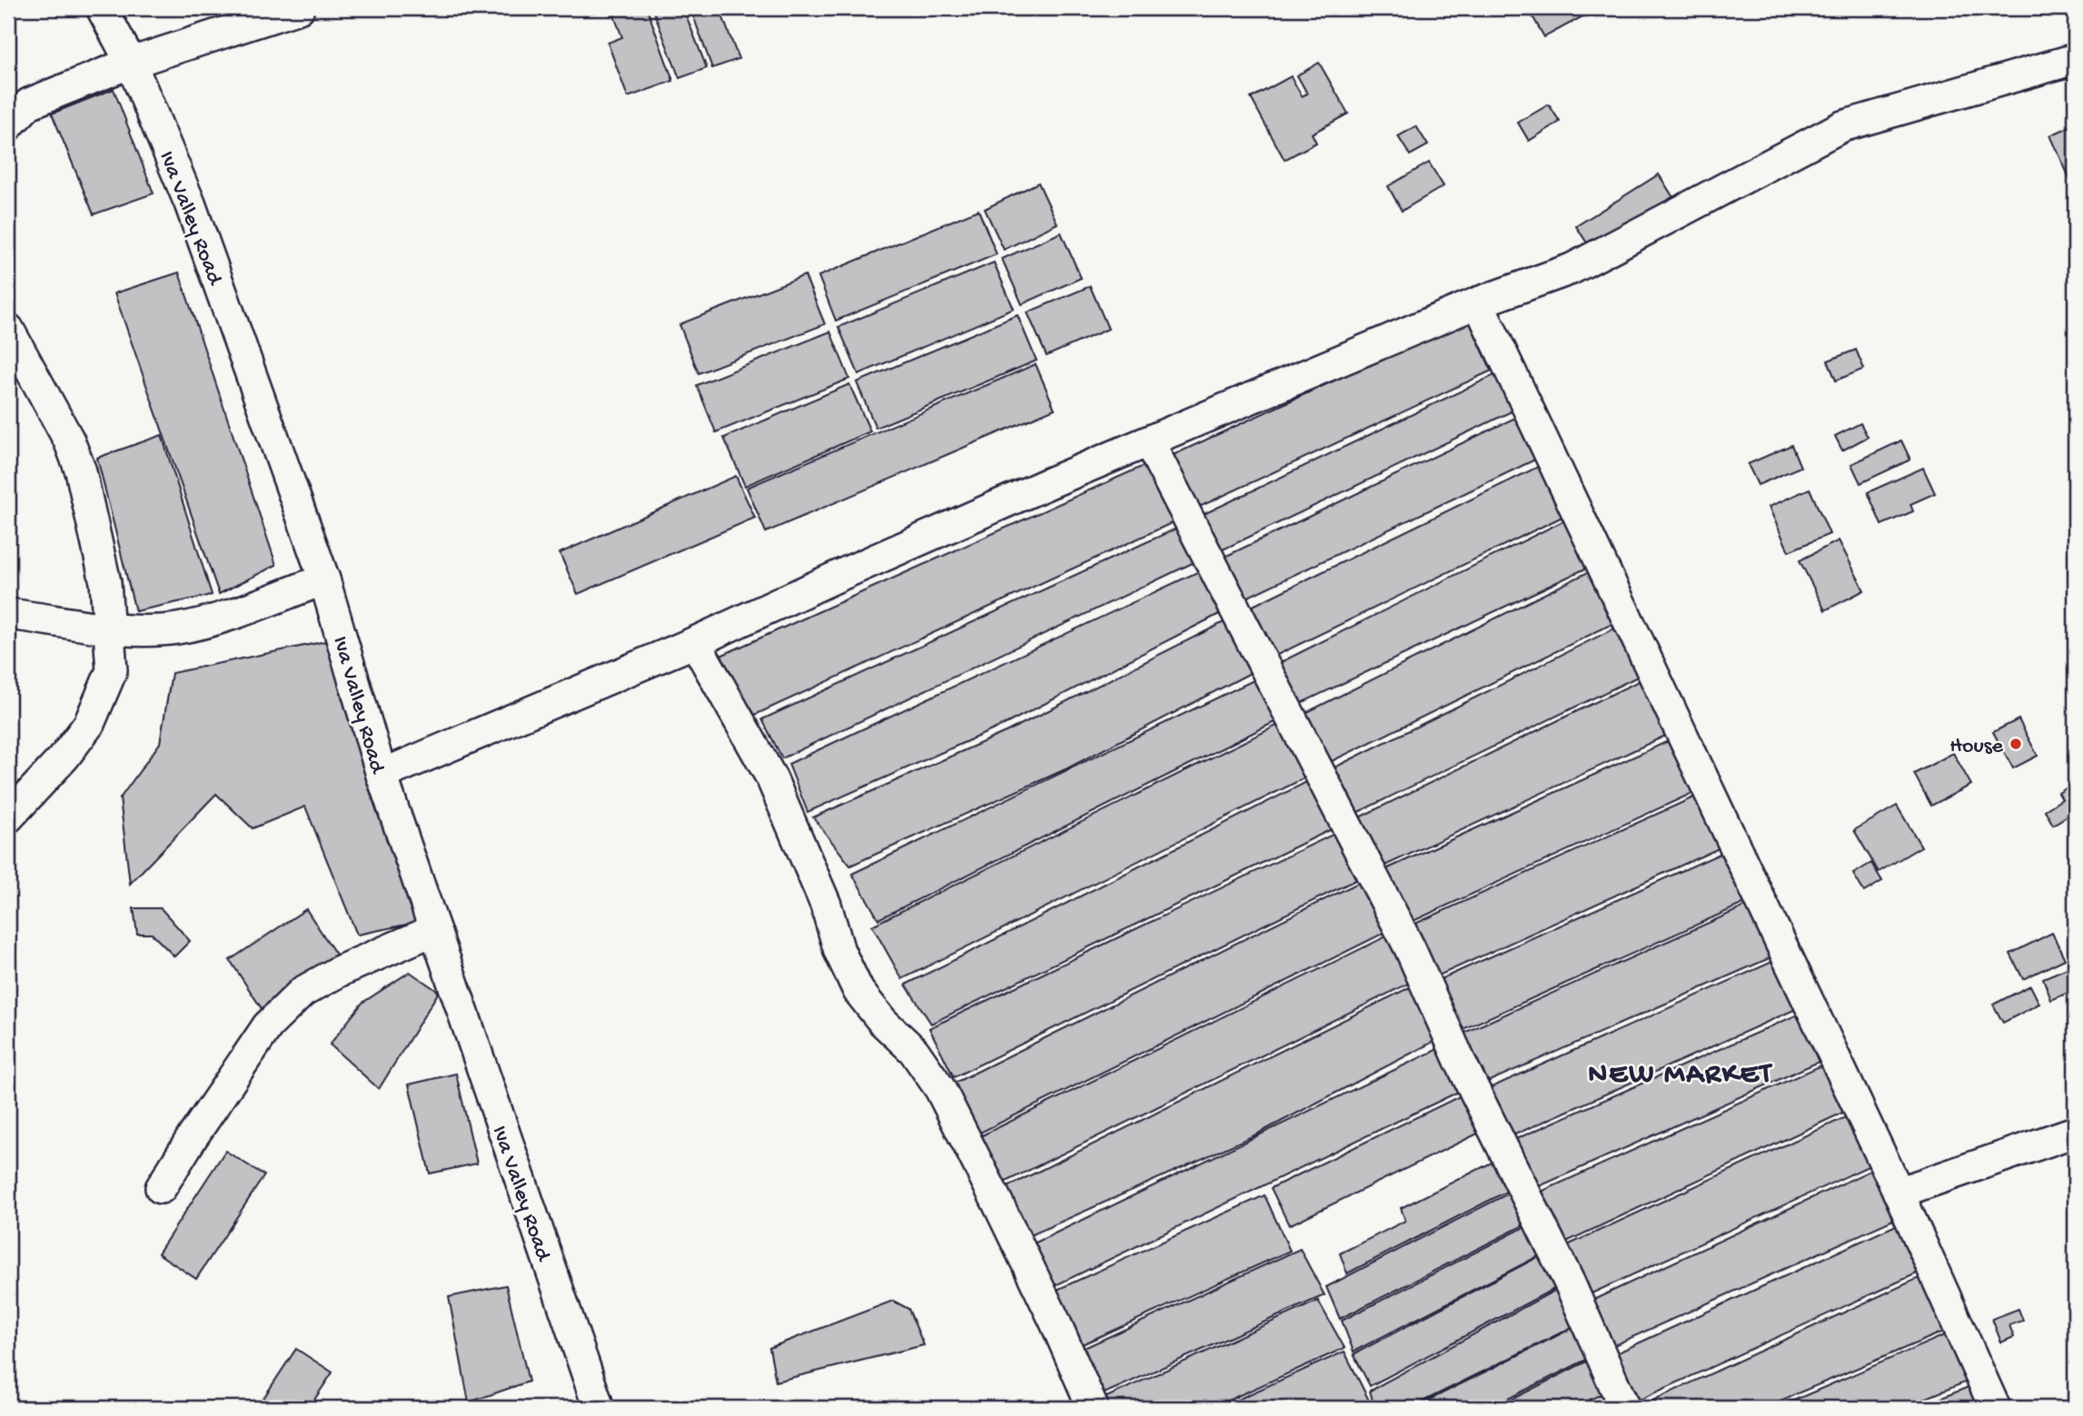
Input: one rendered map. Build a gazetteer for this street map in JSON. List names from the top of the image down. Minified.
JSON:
{"streets":{"street":["Iva Valley Road"]},"districts":["NEW MARKET"],"places":["House"]}
